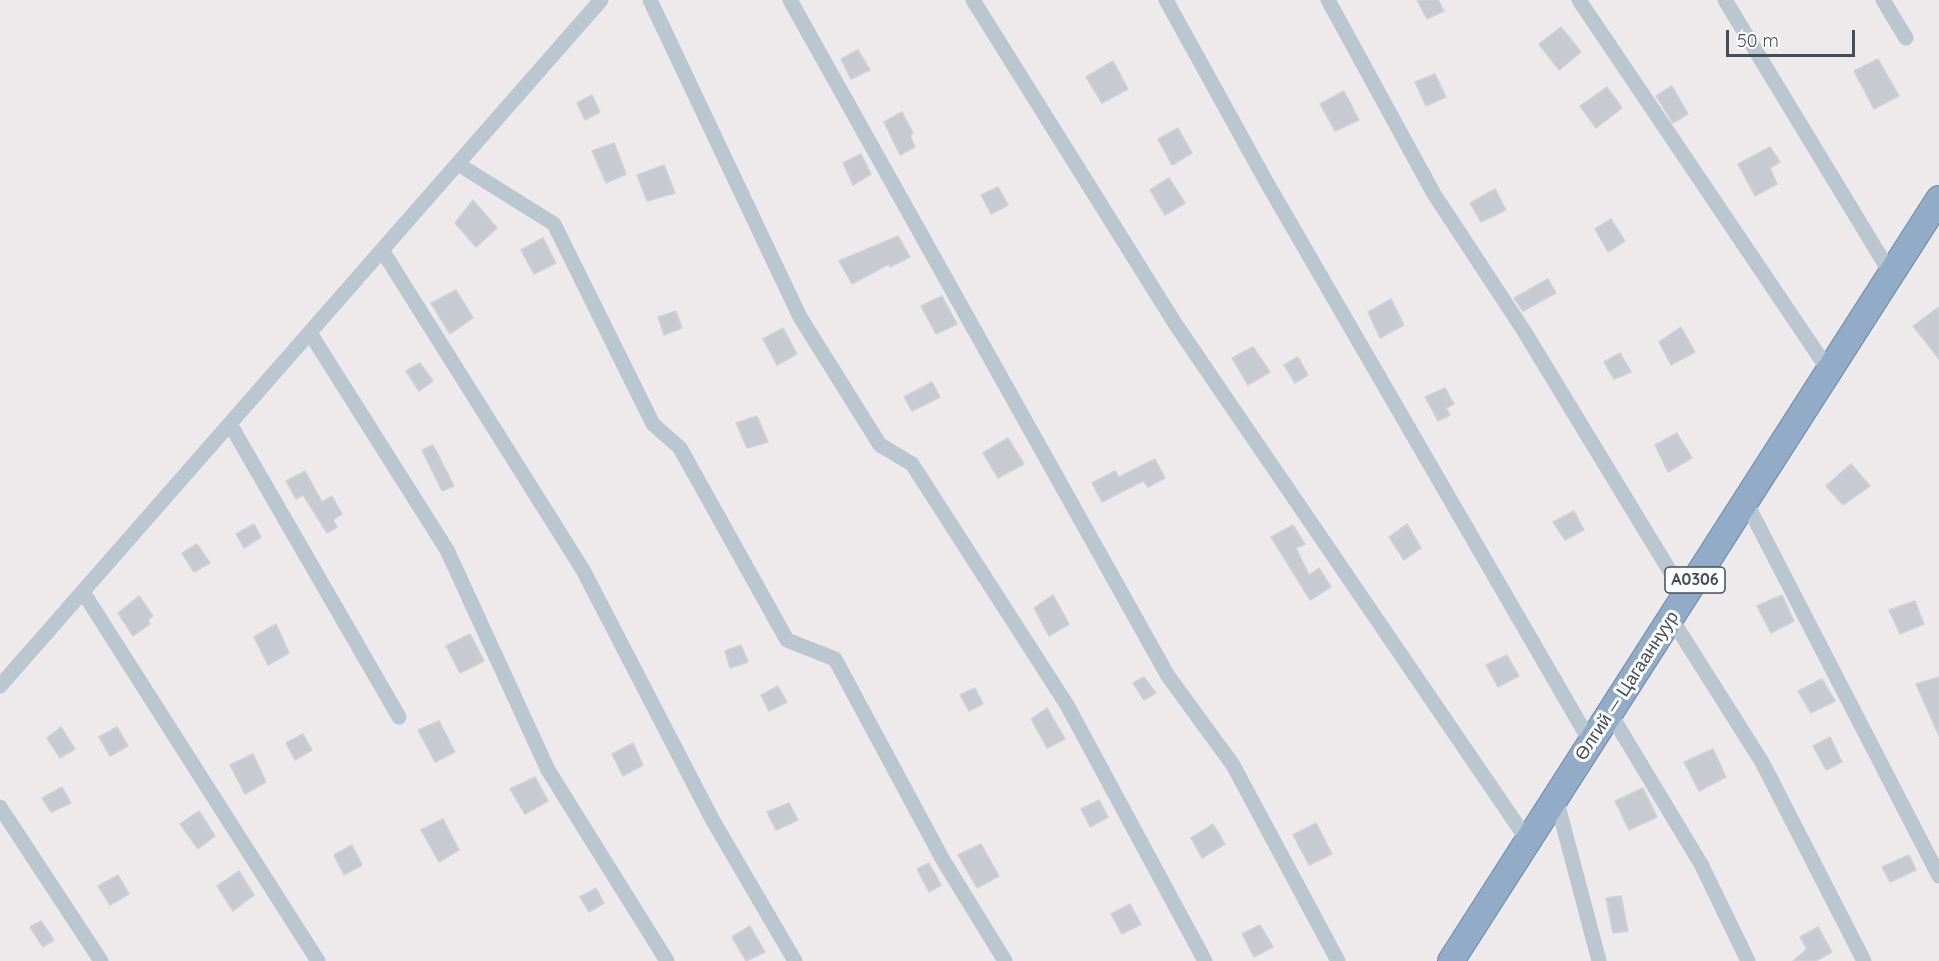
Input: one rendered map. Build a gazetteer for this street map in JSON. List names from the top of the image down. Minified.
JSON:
{"streets":{"highway":["A0306","Өлгий — Цагааннуур"]},"scale_bar":"50 m"}
